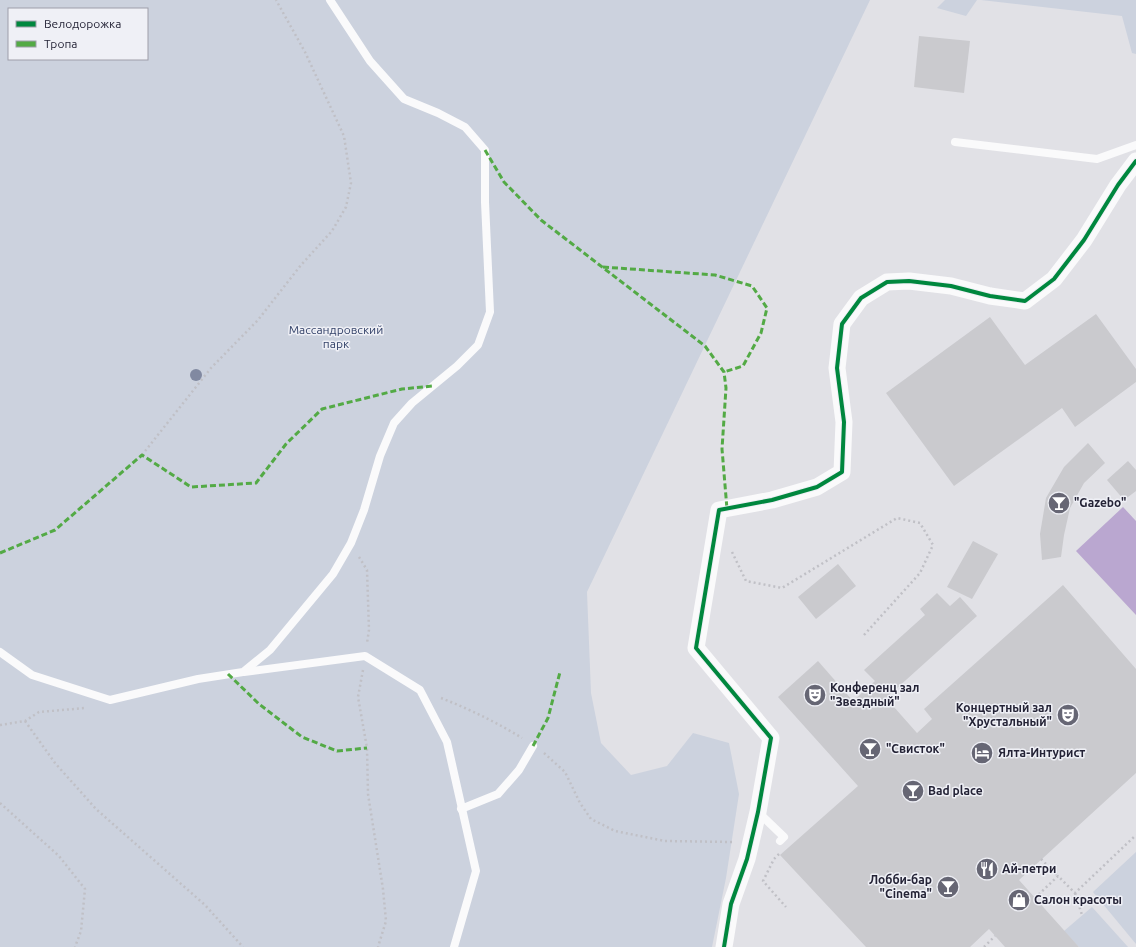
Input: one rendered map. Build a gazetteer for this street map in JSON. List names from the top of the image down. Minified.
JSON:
{"parks":["Массандровский парк"],"places":{"bar":["\"Gazebo\"","\"Свисток\"","Bad place","Лобби-бар \"Cinema\""],"theatre":["Конференц зал \"Звездный\"","Концертный зал \"Хрустальный\""],"hotel":["Ялта-Интурист"],"restaurant":["Ай-петри"],"shop":["Салон красоты"]},"legend":["Велодорожка","Тропа"]}
